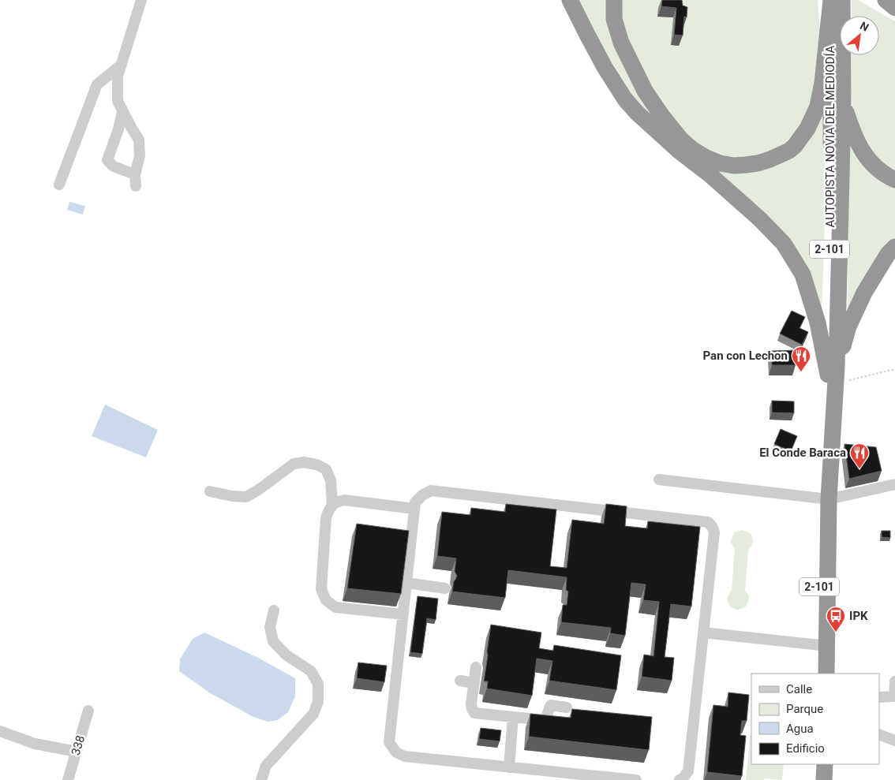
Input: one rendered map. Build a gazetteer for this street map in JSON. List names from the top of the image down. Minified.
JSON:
{"streets":{"highway":["AUTOPISTA NOVIA DEL MEDIODÍA","2-101"],"street":["338"]},"places":{"restaurant":["Pan con Lechon","El Conde Baraca"],"bus stop":["IPK"]},"legend":["Calle","Parque","Agua","Edificio"],"north":"top right"}
